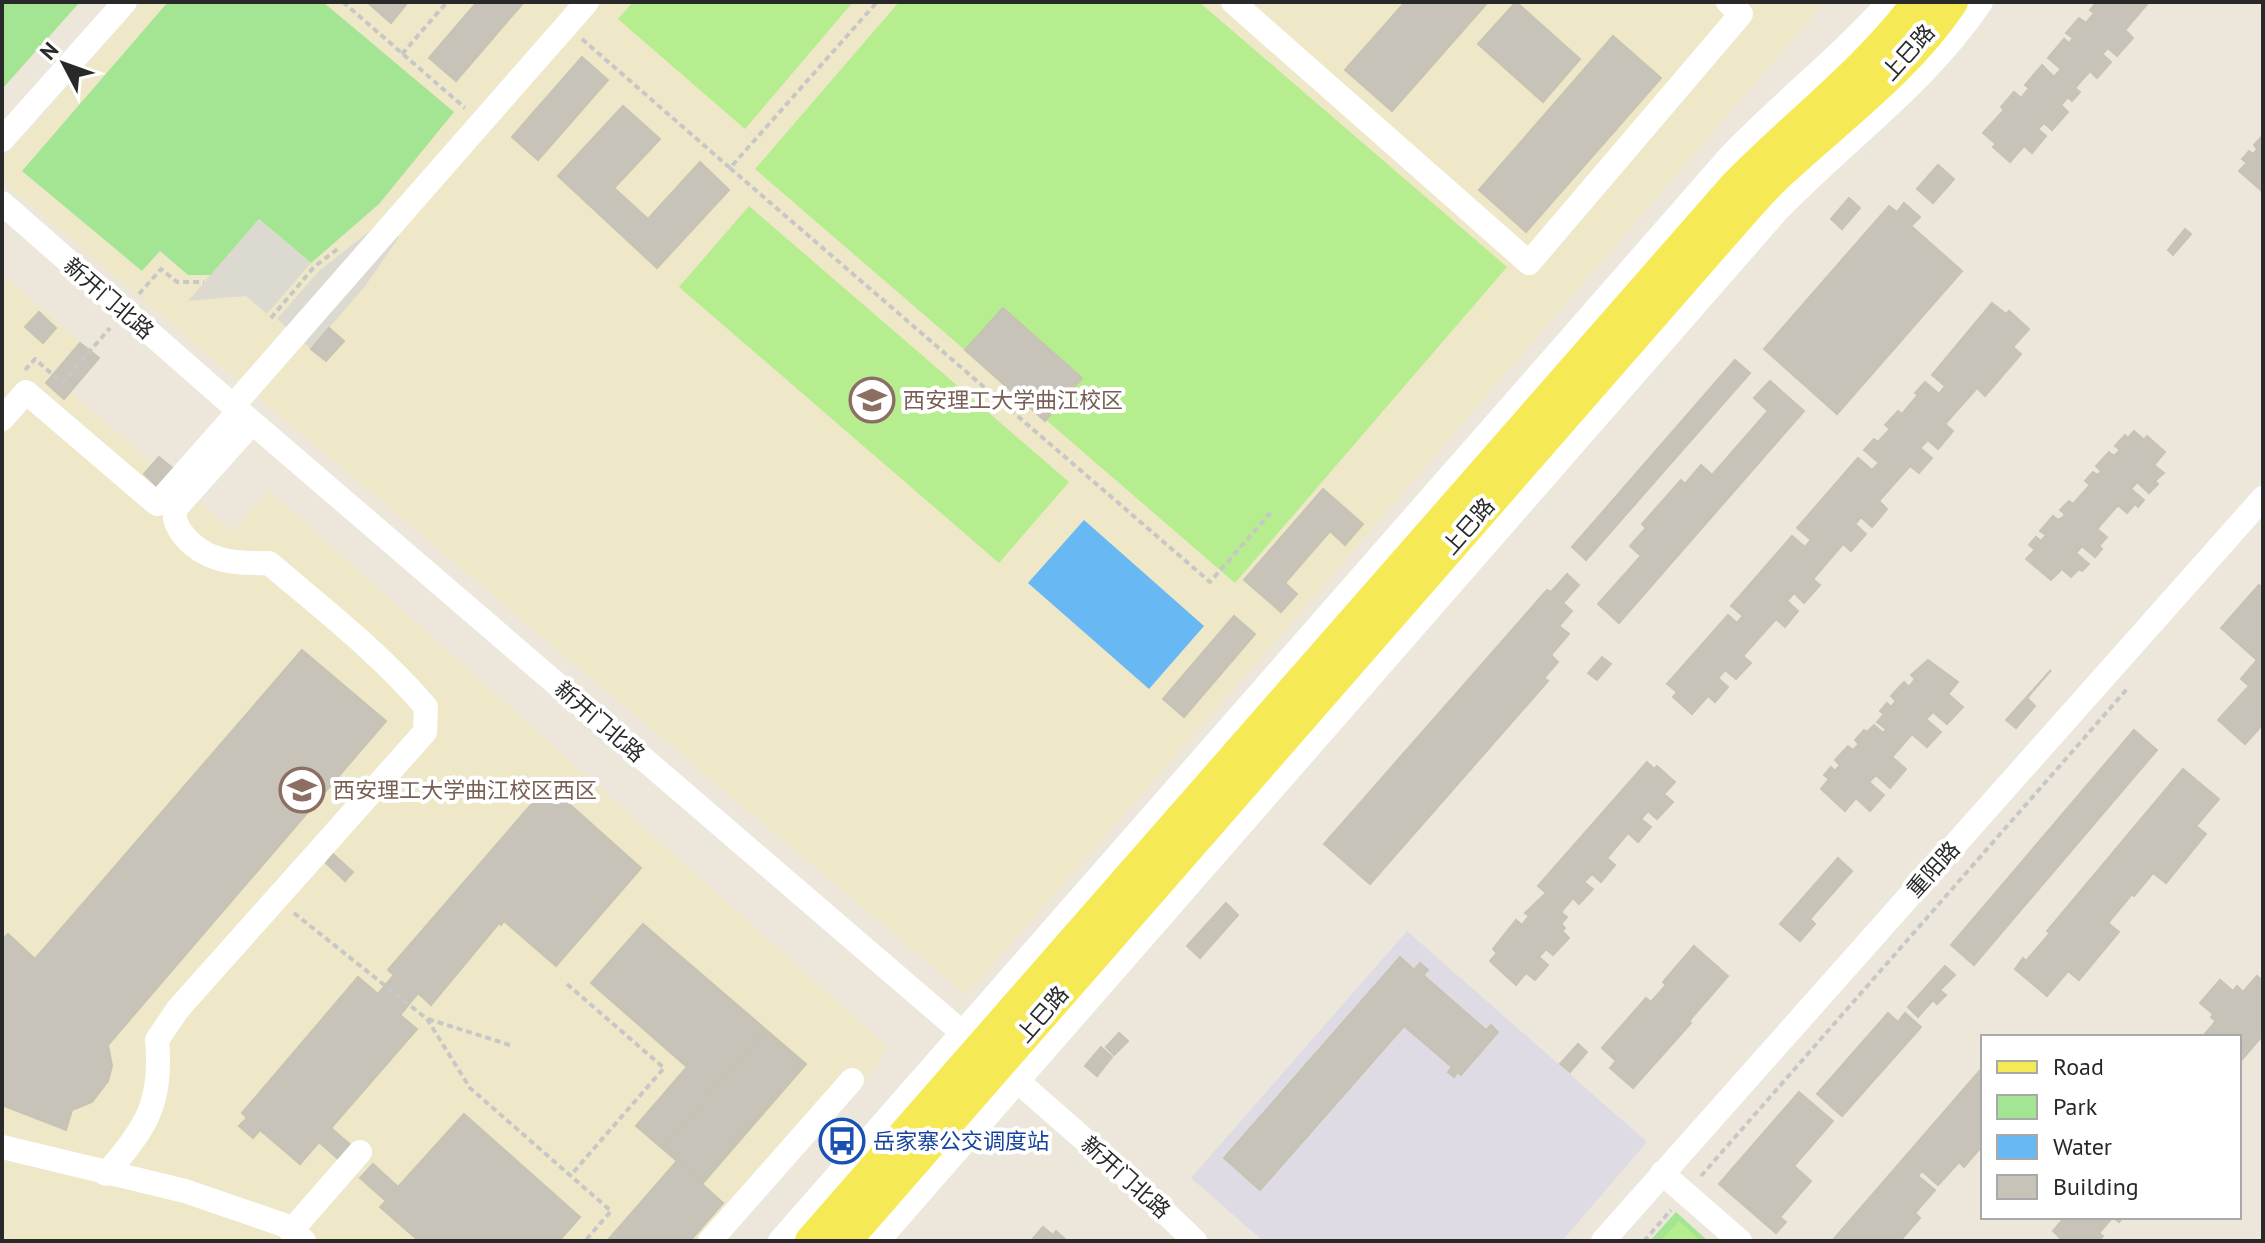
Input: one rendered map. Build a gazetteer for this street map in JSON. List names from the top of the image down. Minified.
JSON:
{"streets":{"main road":["上巳路"],"street":["新开门北路","重阳路"]},"crossings":[["上巳路","新开门北路"]],"places":{"school or university":["西安理工大学曲江校区","西安理工大学曲江校区西区"],"bus stop":["岳家寨公交调度站"]},"legend":["Road","Park","Water","Building"],"north":"top left"}
